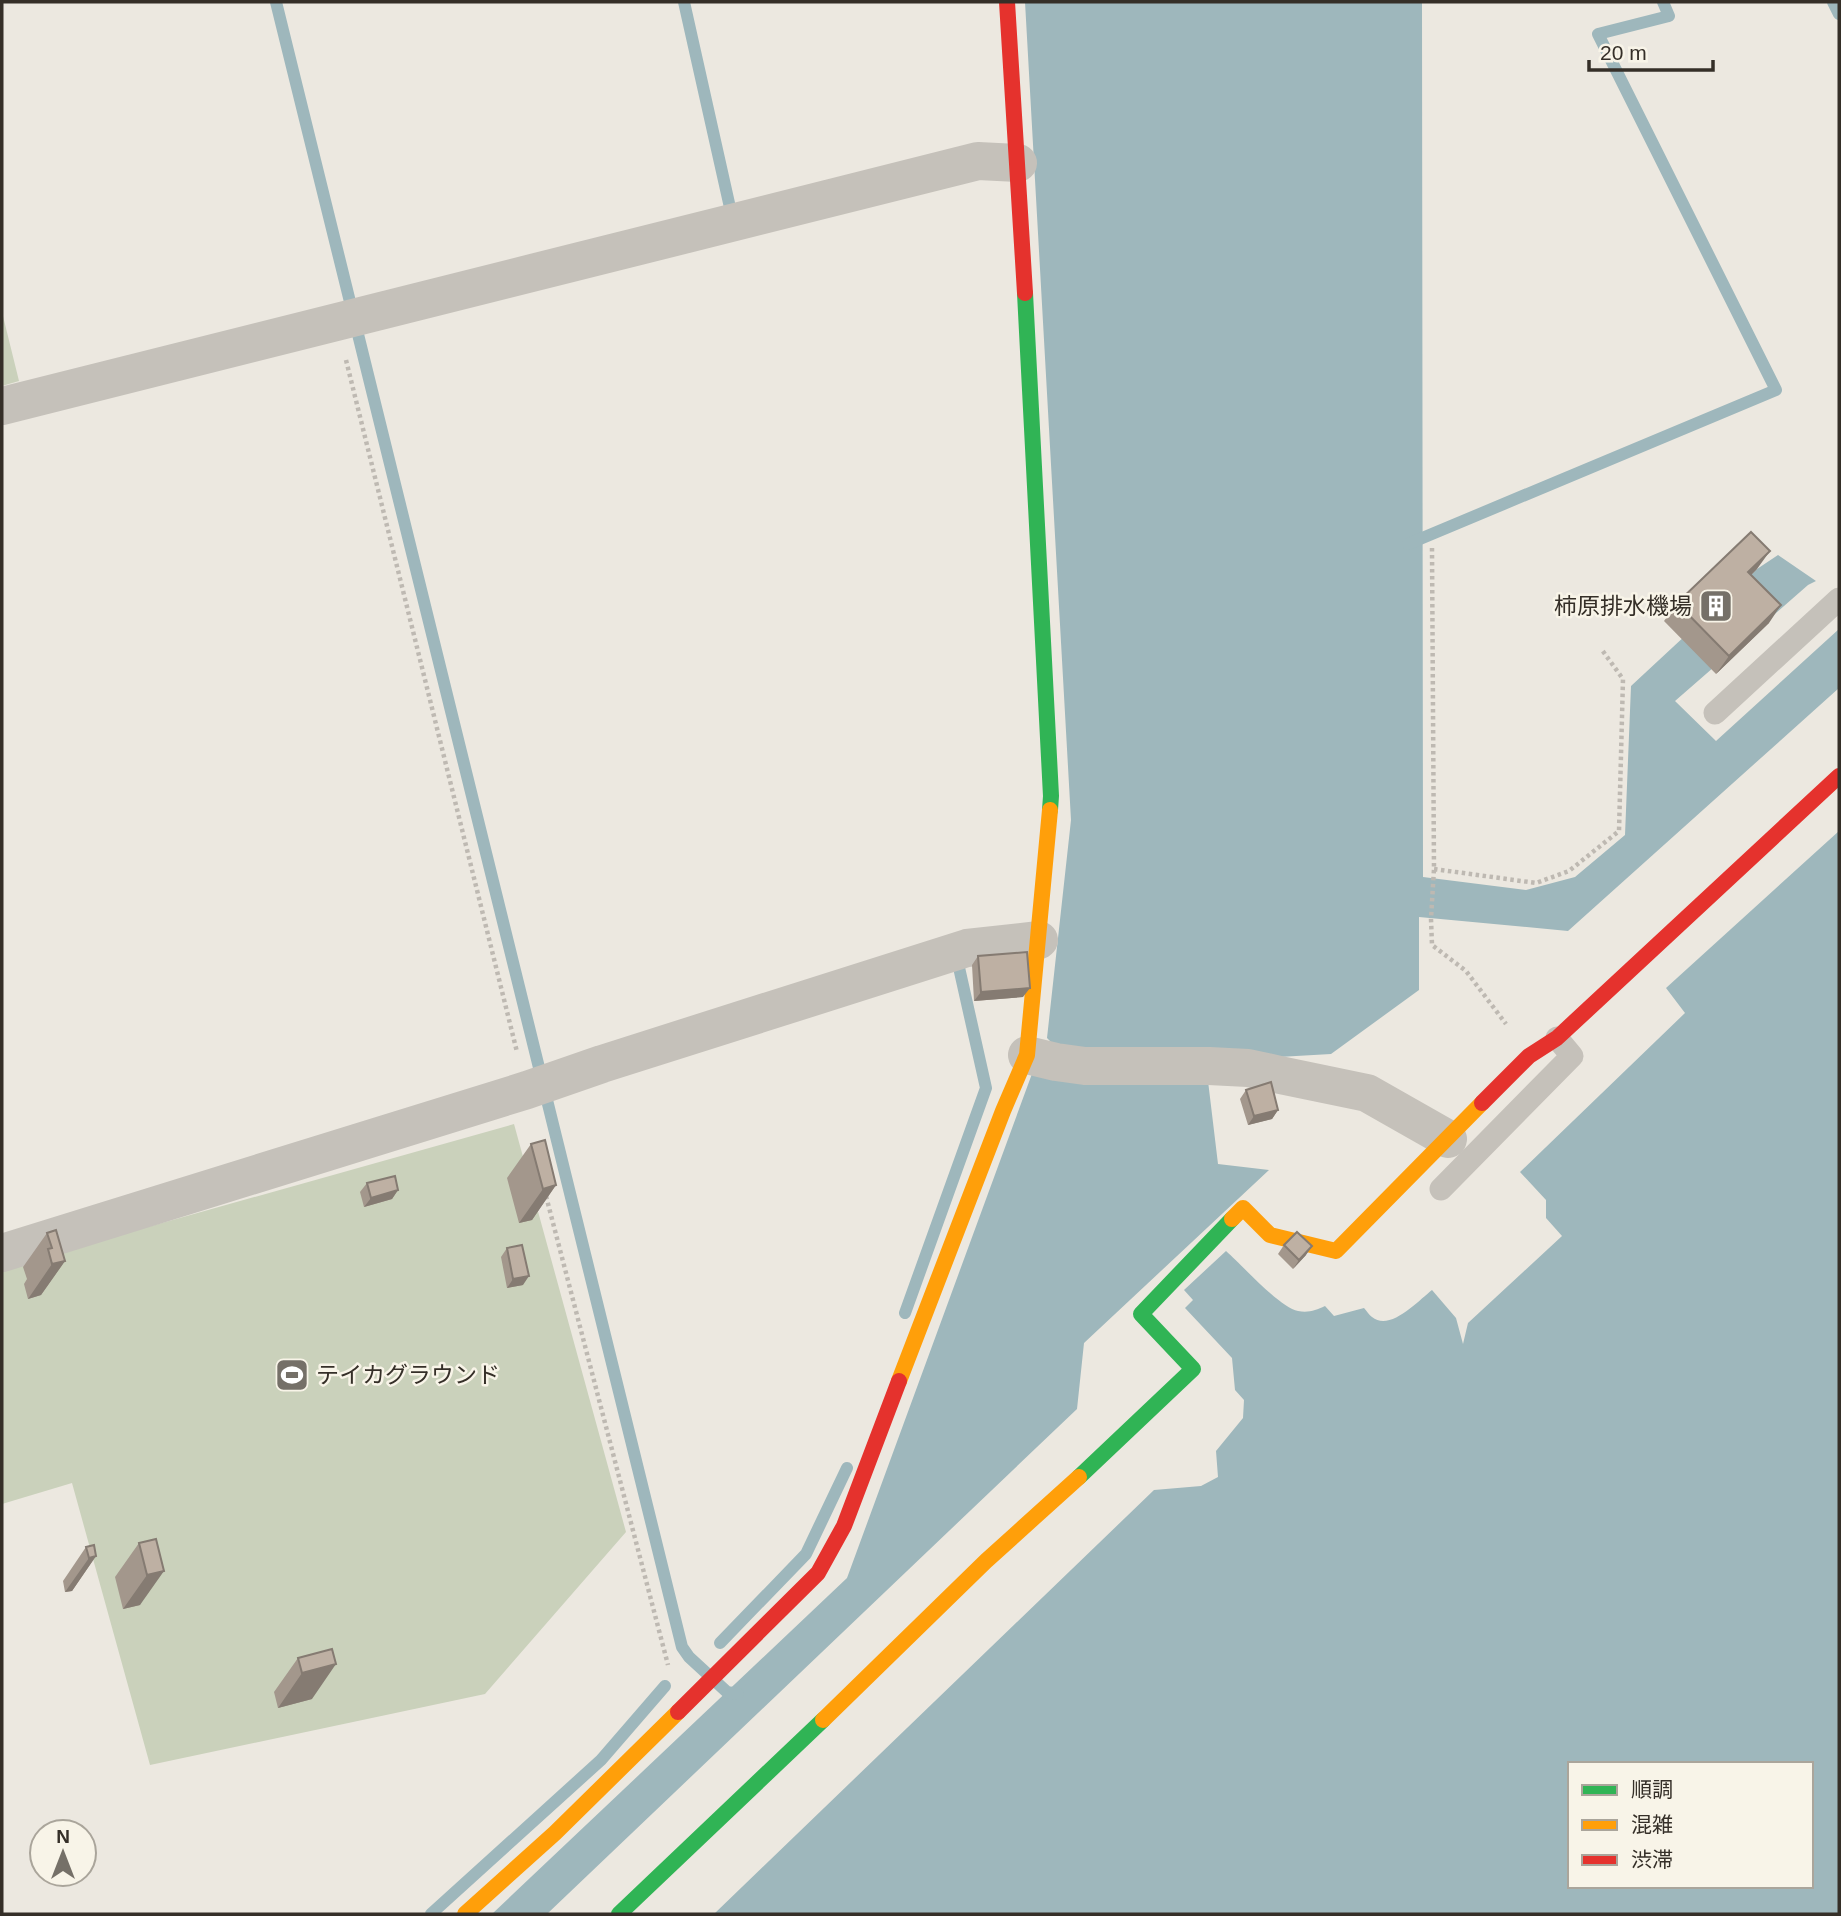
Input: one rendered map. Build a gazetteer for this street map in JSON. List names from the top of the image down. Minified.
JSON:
{"places":{"building":["柿原排水機場"],"sports":["テイカグラウンド"]},"legend":["順調","混雑","渋滞"],"scale_bar":"20 m","north":"top"}
